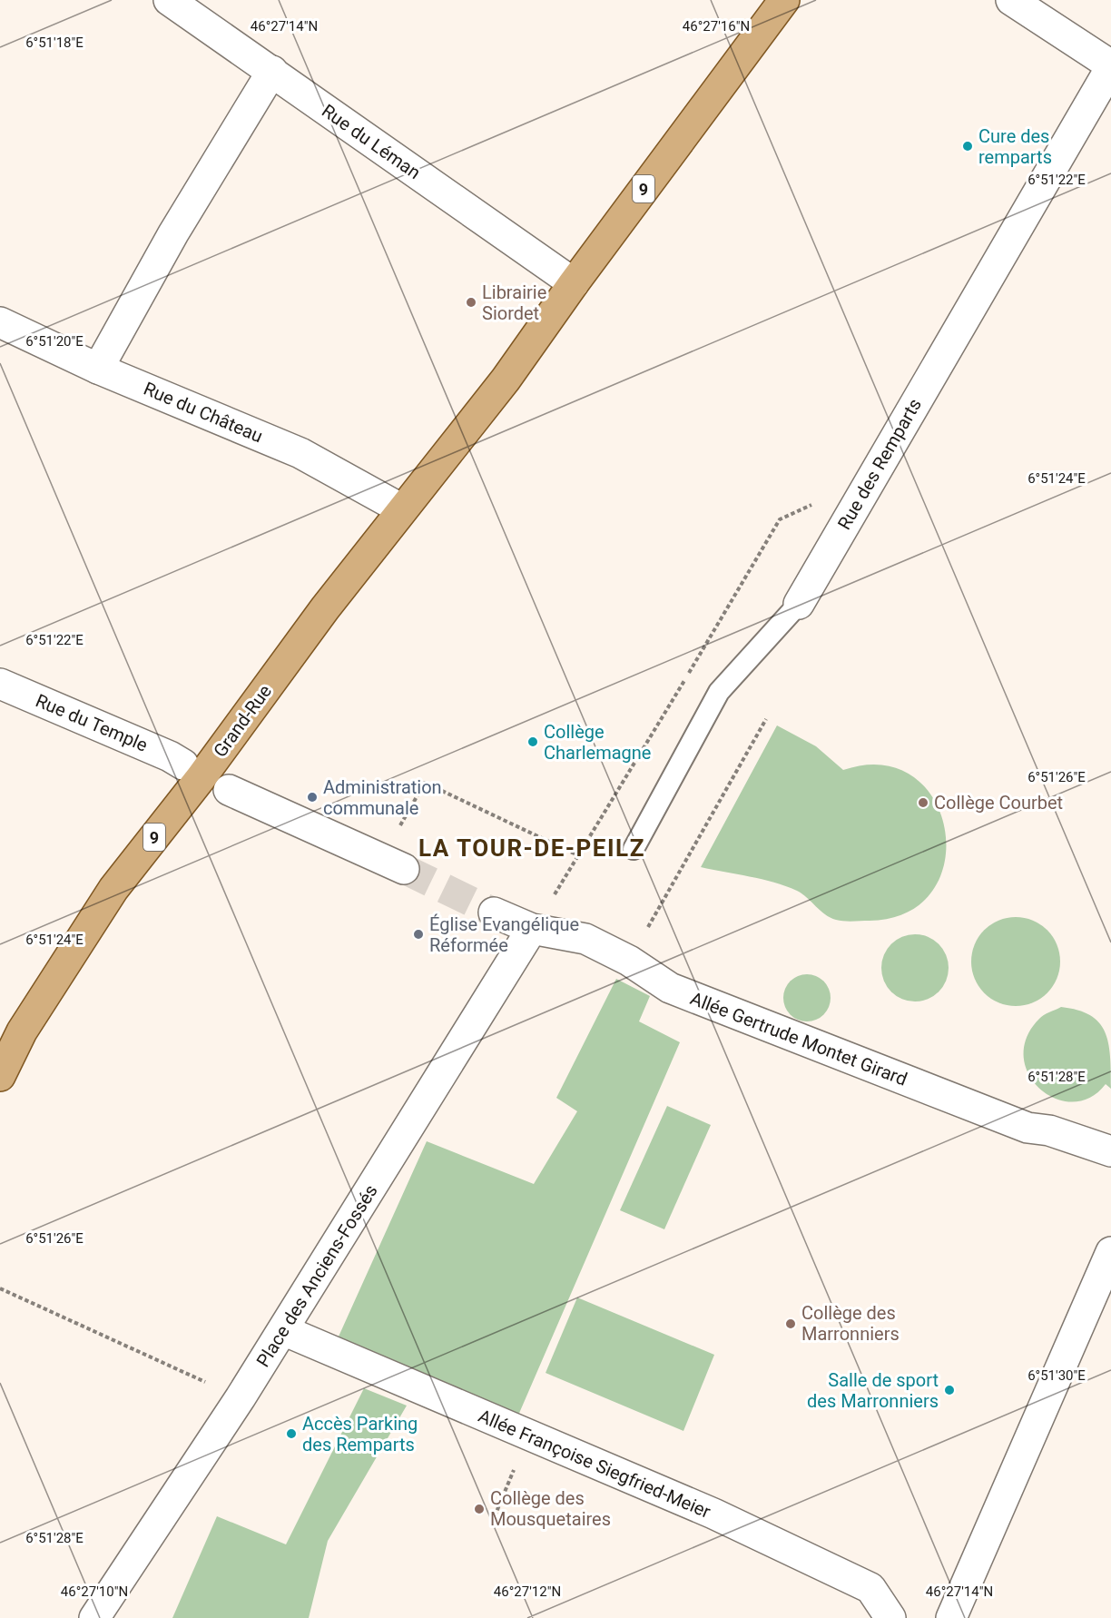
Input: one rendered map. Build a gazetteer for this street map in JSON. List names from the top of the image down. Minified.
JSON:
{"streets":{"main road":["9","Grand-Rue"],"street":["Rue du Léman","Rue du Château","Rue des Remparts","Rue du Temple","Allée Gertrude Montet Girard","Place des Anciens-Fossés","Allée Françoise Siegfried-Meier"]},"crossings":[["Rue du Léman","9"],["Rue du Léman","Grand-Rue"],["9","Grand-Rue"],["Rue du Château","Grand-Rue"],["Allée Gertrude Montet Girard","Place des Anciens-Fossés"],["Place des Anciens-Fossés","Allée Françoise Siegfried-Meier"]],"districts":["LA TOUR-DE-PEILZ"],"places":["Cure des remparts","Librairie Siordet","Collège Charlemagne","Administration communale","Collège Courbet","Église Evangélique Réformée","Collège des Marronniers","Salle de sport des Marronniers","Accès Parking des Remparts","Collège des Mousquetaires"],"coordinates":["46°27'14\"N","46°27'16\"N","6°51'18\"E","6°51'22\"E","6°51'20\"E","6°51'24\"E","6°51'26\"E","6°51'28\"E","6°51'30\"E","46°27'10\"N","46°27'12\"N"]}
